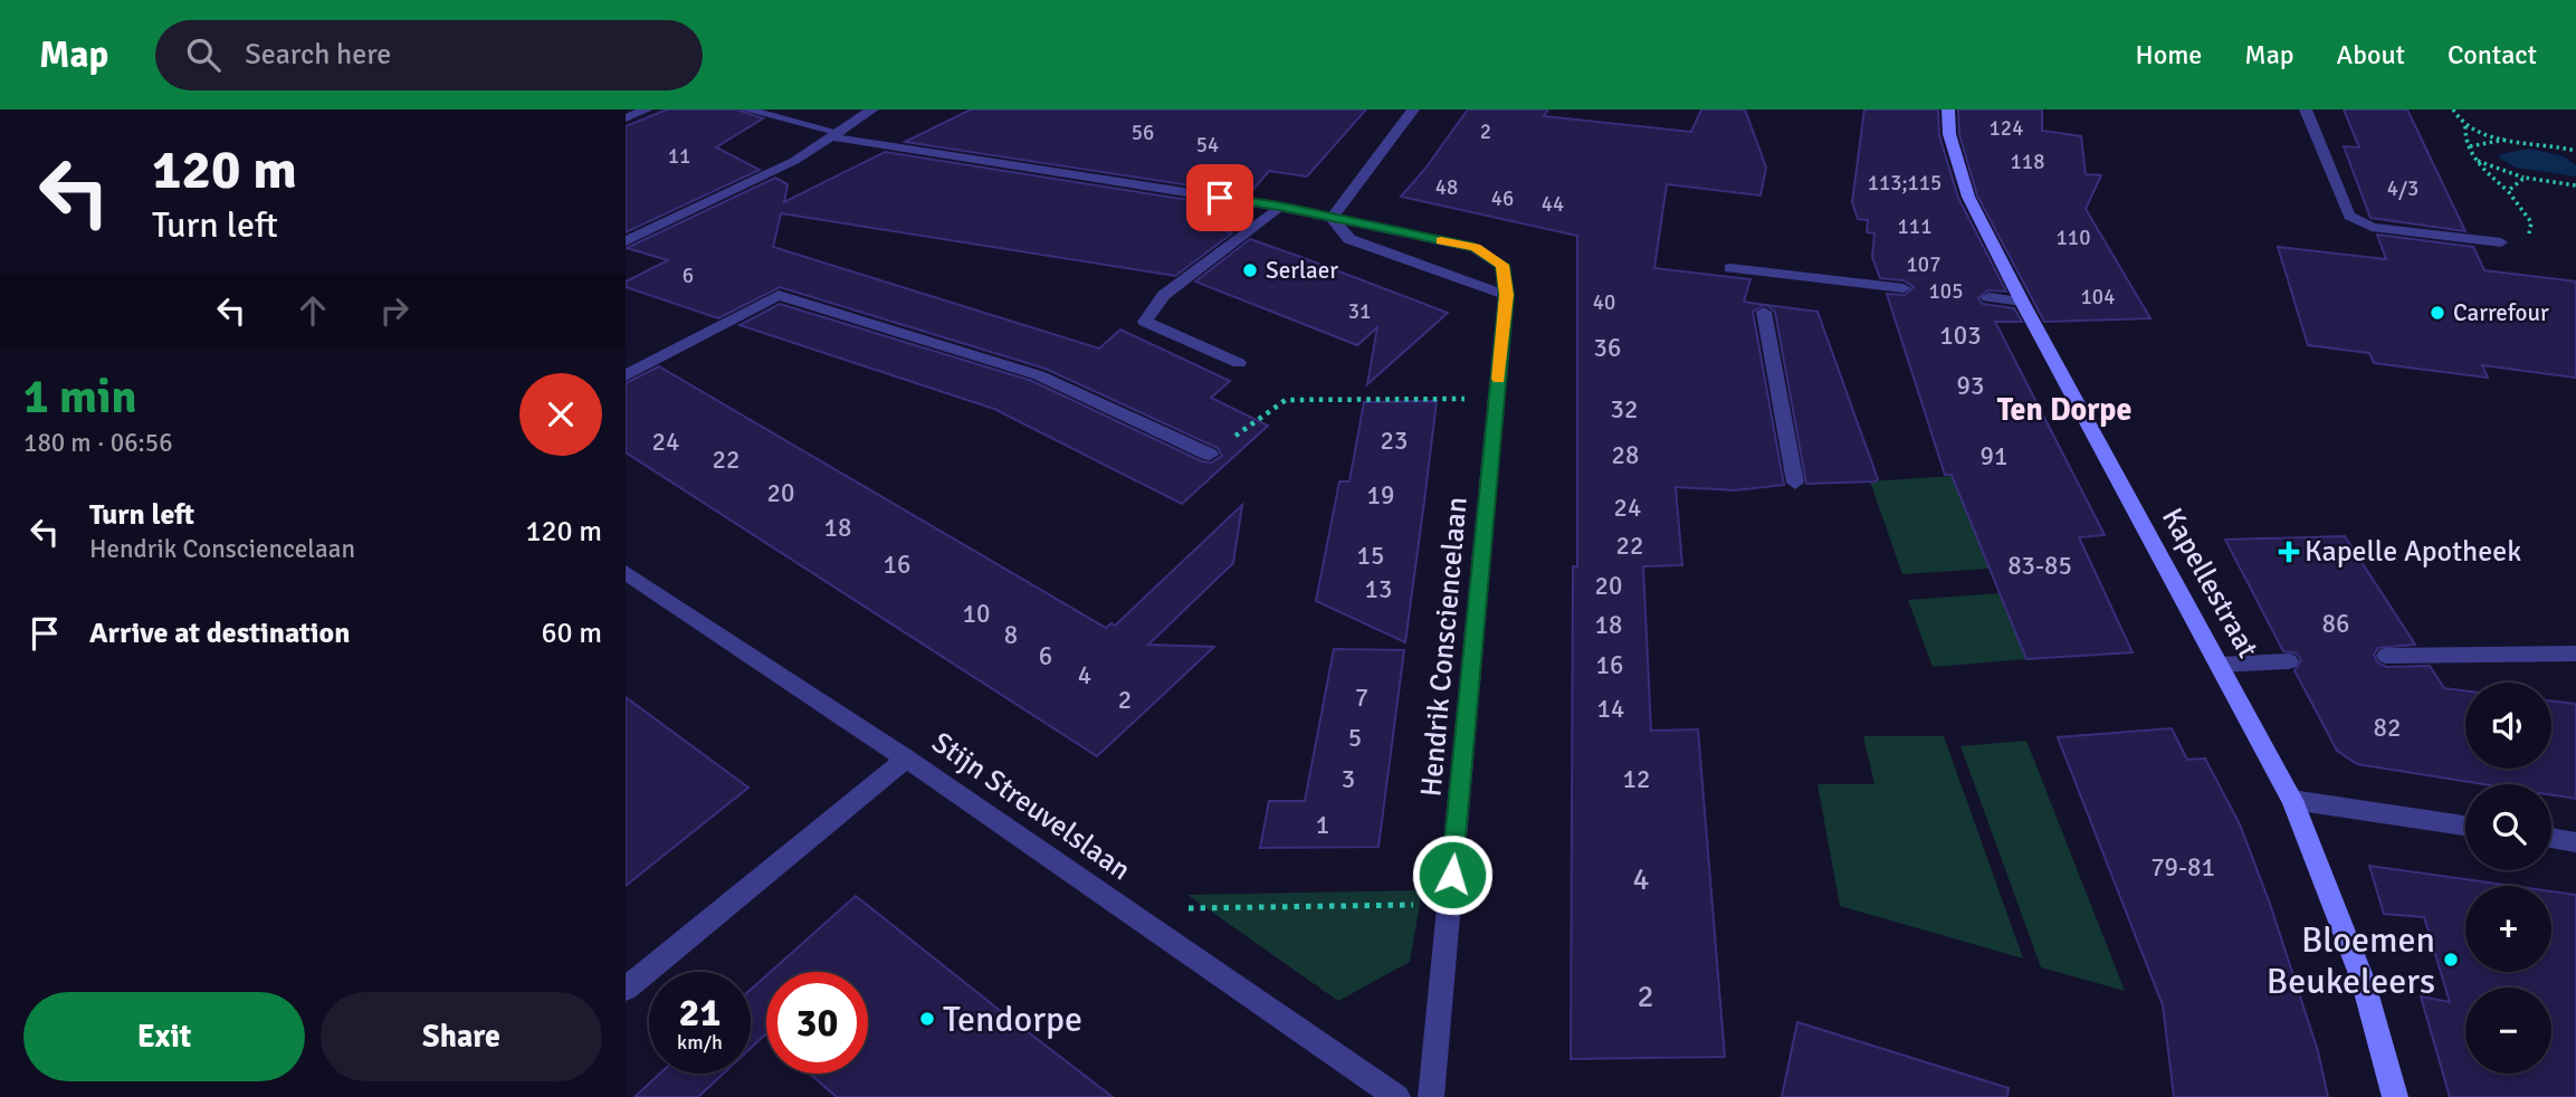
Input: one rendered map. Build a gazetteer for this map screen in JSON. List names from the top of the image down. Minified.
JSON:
{"streets":{"street":["Kapellestraat","Hendrik Consciencelaan","Stijn Streuvelslaan"]},"districts":["Ten Dorpe"],"places":{"other":["Serlaer","Carrefour","Bloemen Beukeleers","Tendorpe"],"health":["Kapelle Apotheek"]},"house_numbers":["124","2","56","54","11","118","113;115","48","4/3","46","44","111","110","107","6","105","104","40","31","103","36","93","32","23","24","28","91","22","20","19","24","18","22","15","16","83-85","20","13","10","86","18","8","6","16","4","7","2","14","82","5","3","12","1","79-81","4","2"],"page":{"header":"Map","search":"Search here","nav":["Home","Map","About","Contact"],"turn":["120 m","Turn left"],"heading":["1 min","180 m · 06:56"],"list":[{"name":"Turn left","note":"Hendrik Consciencelaan","value":"120 m"},{"name":"Arrive at destination","value":"60 m"}],"map_buttons":["+","−"],"speed":"21 km/h","limit":"30","buttons":["Exit","Share"]}}
